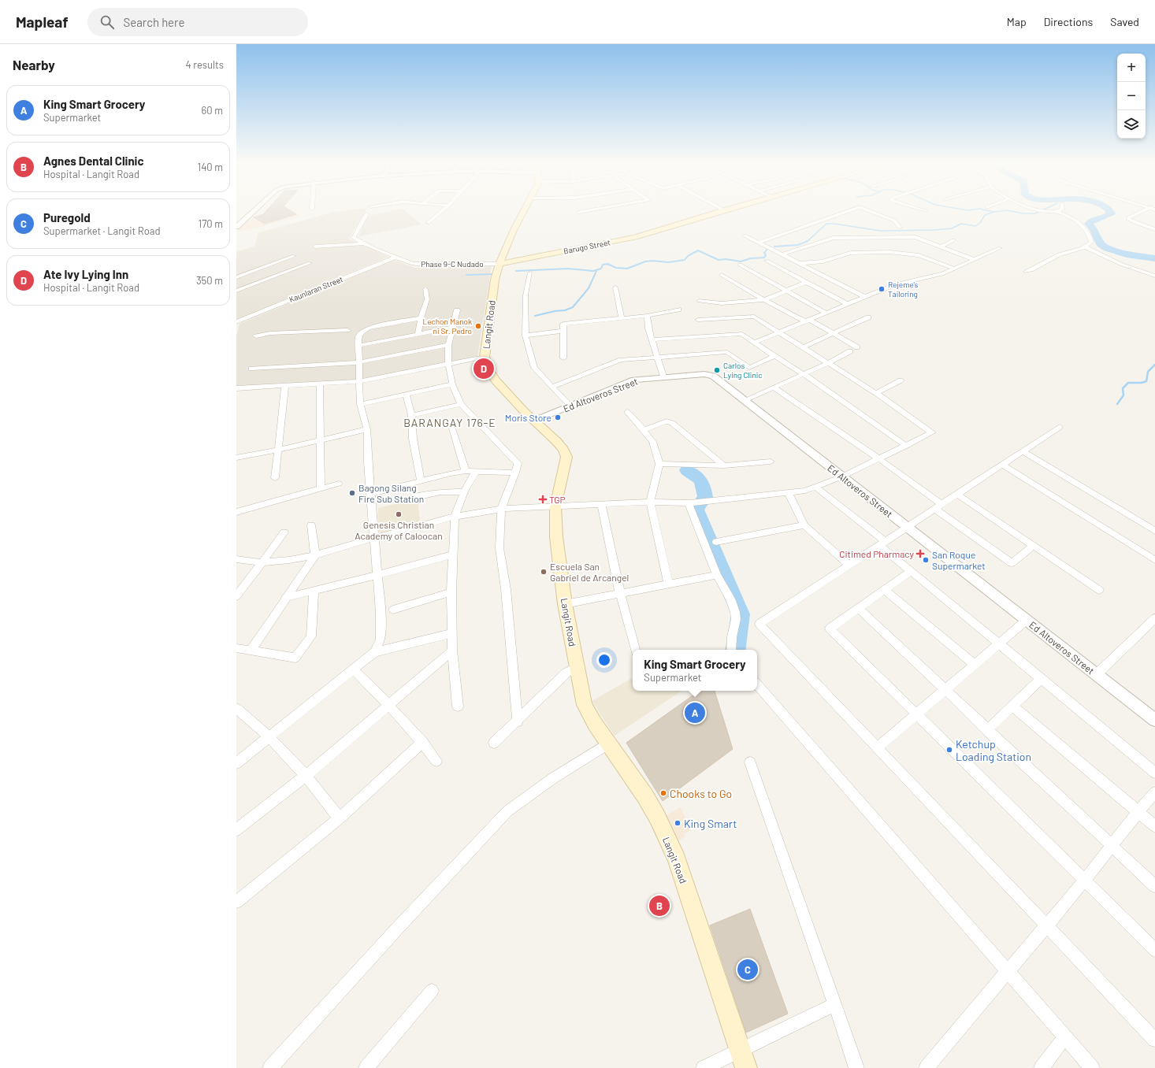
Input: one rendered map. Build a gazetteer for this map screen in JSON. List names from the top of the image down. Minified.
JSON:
{"streets":{"main road":["Barugo Street","Langit Road"],"street":["Phase 9-C Nudado","Kaunlaran Street","Ed Altoveros Street"]},"crossings":[["Barugo Street","Phase 9-C Nudado"],["Barugo Street","Langit Road"],["Phase 9-C Nudado","Kaunlaran Street"],["Phase 9-C Nudado","Langit Road"],["Langit Road","Ed Altoveros Street"]],"districts":["BARANGAY 176-E"],"places":{"other":["Rejeme's Tailoring","Lechon Manok ni Sr. Pedro","Carlos Lying Clinic","Moris Store","Bagong Silang Fire Sub Station","Genesis Christian Academy of Caloocan","San Roque Supermarket","Escuela San Gabriel de Arcangel","Ketchup Loading Station","Chooks to Go","King Smart"],"health":["TGP","Citimed Pharmacy"]},"page":{"header":"Mapleaf","search":"Search here","nav":["Map","Directions","Saved"],"heading":["Nearby","4 results"],"map_buttons":["+","−"],"list":[{"mark":"A","name":"King Smart Grocery","note":"Supermarket","value":"60 m"},{"mark":"B","name":"Agnes Dental Clinic","note":"Hospital · Langit Road","value":"140 m"},{"mark":"C","name":"Puregold","note":"Supermarket · Langit Road","value":"170 m"},{"mark":"D","name":"Ate Ivy Lying Inn","note":"Hospital · Langit Road","value":"350 m"}],"pins":["D","A","B","C"],"popup":["King Smart Grocery","Supermarket"]}}
